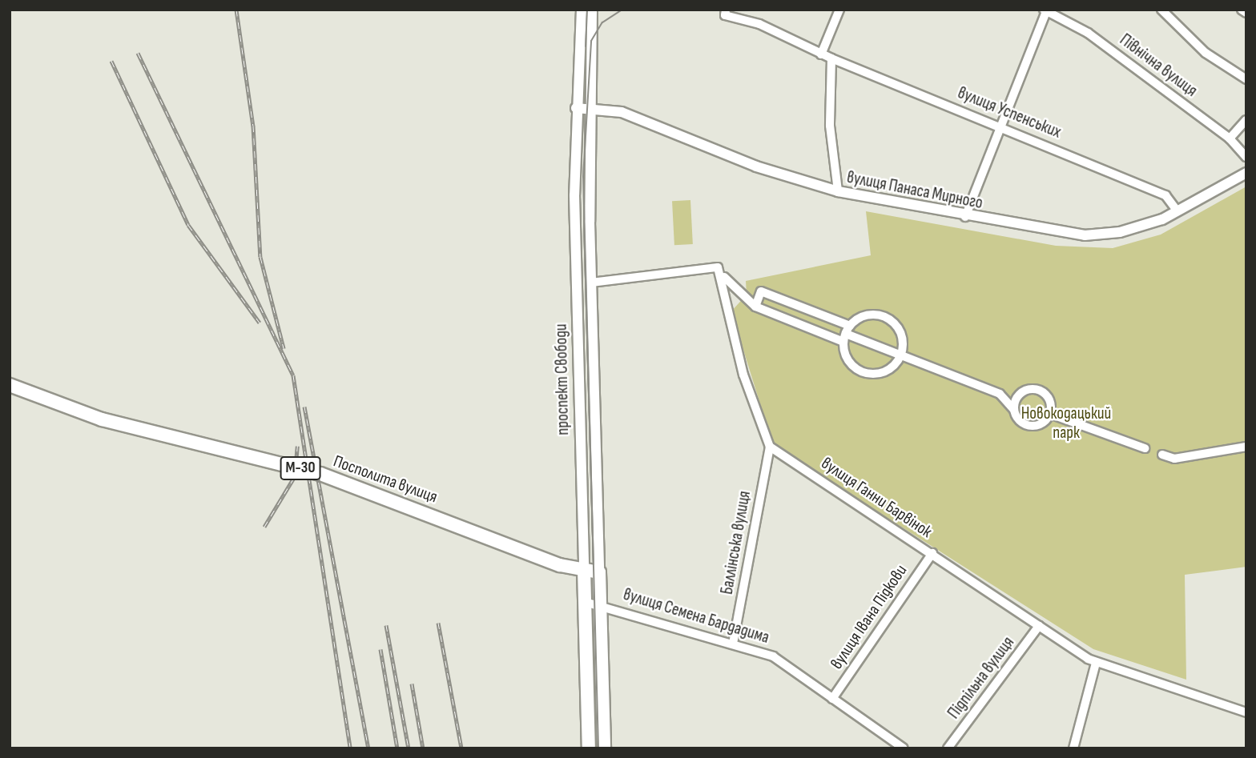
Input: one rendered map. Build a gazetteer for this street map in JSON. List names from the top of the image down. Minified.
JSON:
{"streets":{"highway":["проспект Свободи","М-30","Посполита вулиця"],"main road":["вулиця Панаса Мирного"],"street":["Північна вулиця","вулиця Успенських","вулиця Ганни Барвінок","Баллінська вулиця","вулиця Семена Бардадима","вулиця Івана Підкови","Підпільна вулиця"]},"crossings":[["вулиця Успенських","вулиця Панаса Мирного"],["вулиця Панаса Мирного","проспект Свободи"],["проспект Свободи","М-30"],["проспект Свободи","Посполита вулиця"],["проспект Свободи","вулиця Семена Бардадима"],["М-30","Посполита вулиця"],["вулиця Ганни Барвінок","Баллінська вулиця"],["вулиця Ганни Барвінок","вулиця Івана Підкови"],["вулиця Ганни Барвінок","Підпільна вулиця"],["Баллінська вулиця","вулиця Семена Бардадима"],["вулиця Семена Бардадима","вулиця Івана Підкови"]],"parks":["Новокодацький парк"]}
